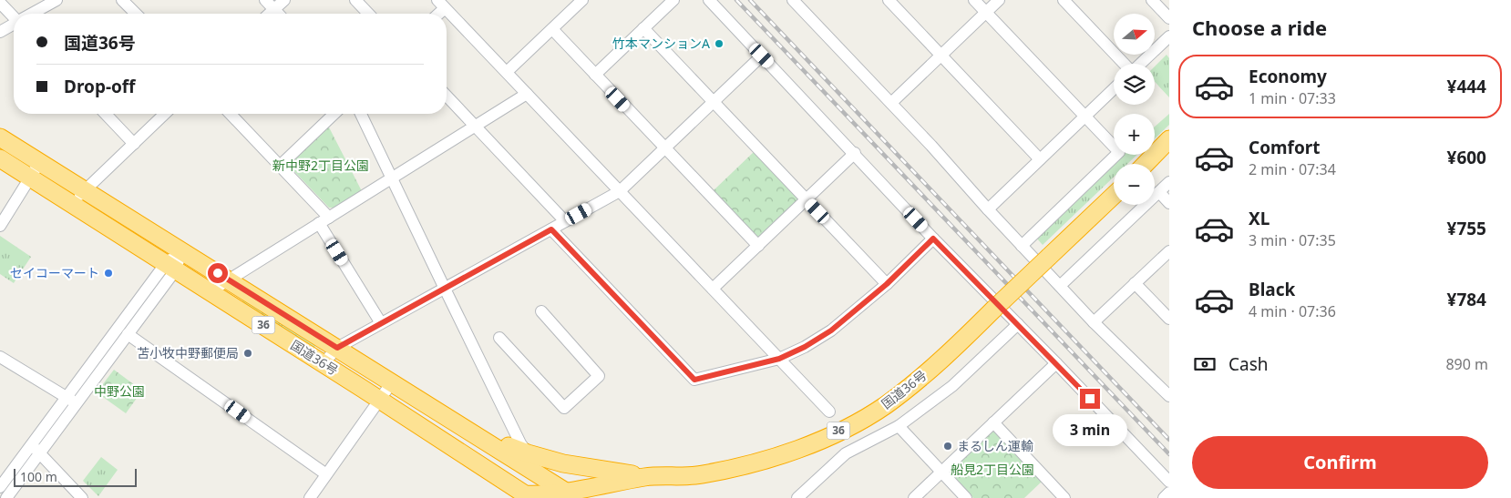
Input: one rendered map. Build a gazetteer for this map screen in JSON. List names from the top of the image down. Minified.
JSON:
{"streets":{"highway":["36","国道36号"]},"crossings":[["36","国道36号"]],"parks":["新中野2丁目公園","中野公園","船見2丁目公園"],"places":["竹本マンションA","セイコーマート","苫小牧中野郵便局","まるしん運輸"],"scale_bar":"100 m","north":"right","page":{"heading":"Choose a ride","map_buttons":["+","−"],"banner":["国道36号","Drop-off"],"list":[{"name":"Economy","note":"1 min · 07:33","value":"¥444"},{"name":"Comfort","note":"2 min · 07:34","value":"¥600"},{"name":"XL","note":"3 min · 07:35","value":"¥755"},{"name":"Black","note":"4 min · 07:36","value":"¥784"}],"pay":["Cash","890 m"],"bubble":"3 min","buttons":"Confirm","scale":"100 m"}}
